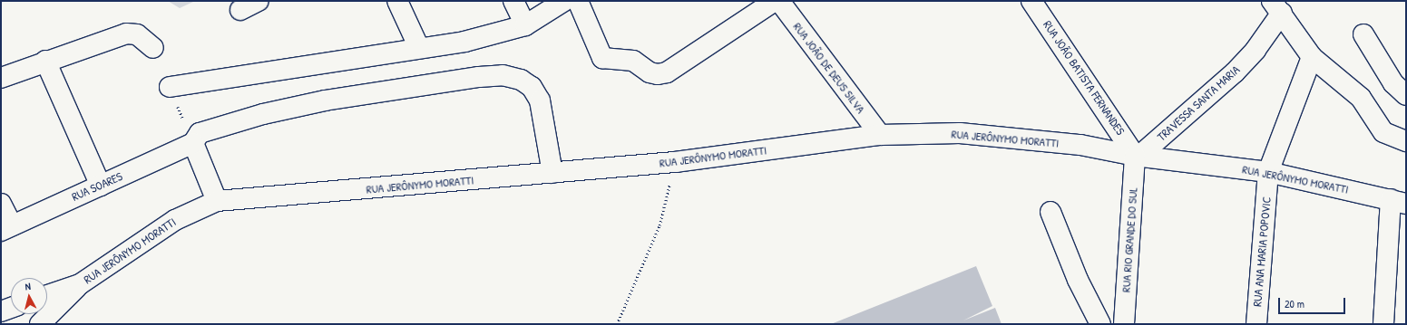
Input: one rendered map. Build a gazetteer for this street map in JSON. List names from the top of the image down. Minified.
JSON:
{"streets":{"street":["RUA JOÃO DE DEUS SILVA","RUA JOÃO BATISTA FERNANDES","TRAVESSA SANTA MARIA","RUA JERÔNYMO MORATTI","RUA SOARES","RUA RIO GRANDE DO SUL","RUA ANA MARIA POPOVIC"]},"crossings":[["RUA JOÃO DE DEUS SILVA","RUA JERÔNYMO MORATTI"],["RUA JOÃO BATISTA FERNANDES","TRAVESSA SANTA MARIA"],["RUA JOÃO BATISTA FERNANDES","RUA JERÔNYMO MORATTI"],["RUA JOÃO BATISTA FERNANDES","RUA RIO GRANDE DO SUL"],["TRAVESSA SANTA MARIA","RUA JERÔNYMO MORATTI"],["TRAVESSA SANTA MARIA","RUA RIO GRANDE DO SUL"],["RUA JERÔNYMO MORATTI","RUA SOARES"],["RUA JERÔNYMO MORATTI","RUA RIO GRANDE DO SUL"],["RUA JERÔNYMO MORATTI","RUA ANA MARIA POPOVIC"]],"scale_bar":"20 m","north":"top"}
